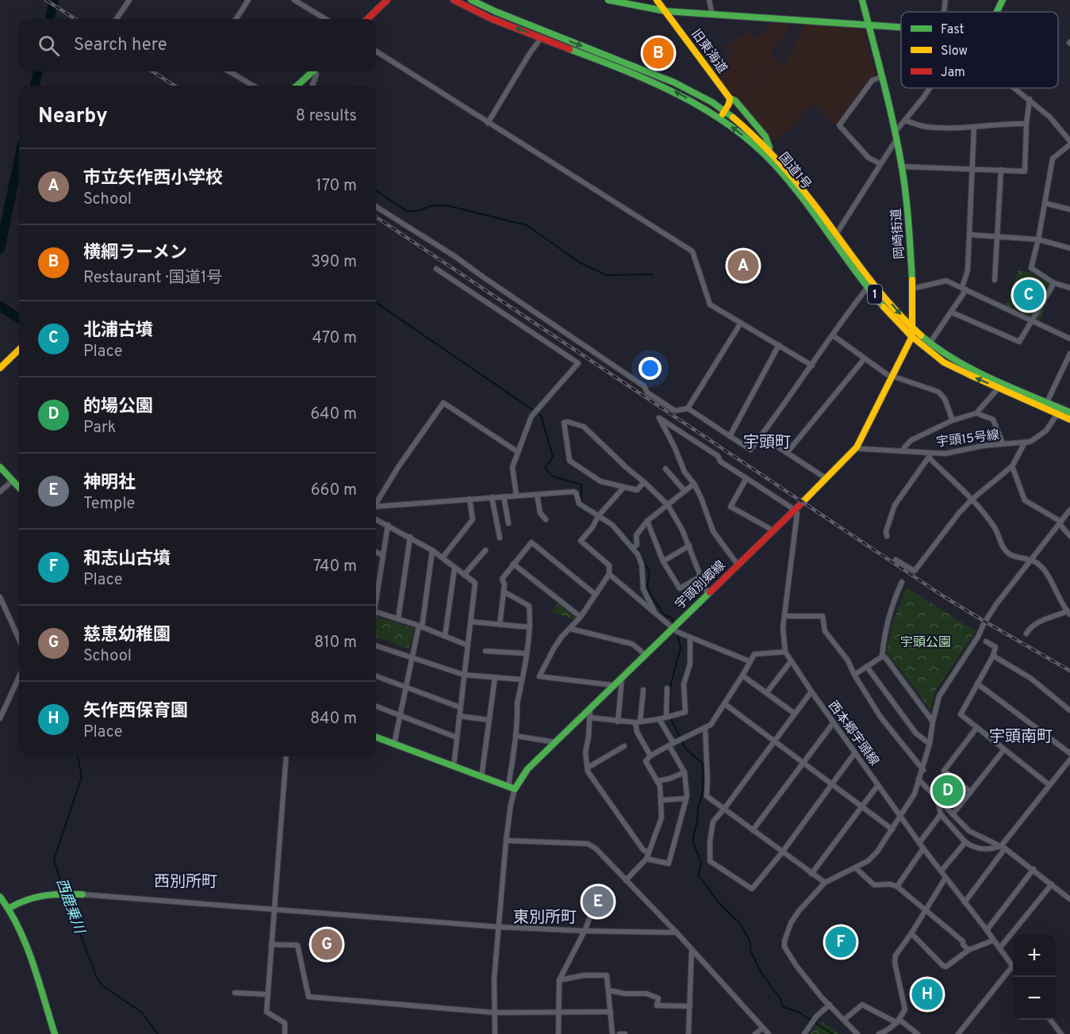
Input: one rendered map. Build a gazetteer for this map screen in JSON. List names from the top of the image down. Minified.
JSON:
{"streets":{"main road":["旧東海道","国道1号","岡崎街道","1","宇頭別郷線"],"street":["宇頭15号線","西本郷宇頭線"]},"crossings":[["旧東海道","国道1号"],["国道1号","岡崎街道"],["国道1号","宇頭別郷線"],["岡崎街道","宇頭別郷線"],["宇頭15号線","宇頭別郷線"],["宇頭別郷線","西本郷宇頭線"]],"districts":["宇頭町","宇頭南町","西別所町","東別所町"],"water":["西鹿乗川"],"parks":["宇頭公園"],"legend":["Fast","Slow","Jam"],"page":{"search":"Search here","pins":["B","A","C","D","E","F","G","H"],"heading":["Nearby","8 results"],"list":[{"mark":"A","name":"市立矢作西小学校","note":"School","value":"170 m"},{"mark":"B","name":"横綱ラーメン","note":"Restaurant · 国道1号","value":"390 m"},{"mark":"C","name":"北浦古墳","note":"Place","value":"470 m"},{"mark":"D","name":"的場公園","note":"Park","value":"640 m"},{"mark":"E","name":"神明社","note":"Temple","value":"660 m"},{"mark":"F","name":"和志山古墳","note":"Place","value":"740 m"},{"mark":"G","name":"慈恵幼稚園","note":"School","value":"810 m"},{"mark":"H","name":"矢作西保育園","note":"Place","value":"840 m"}],"map_buttons":["+","−"]}}
